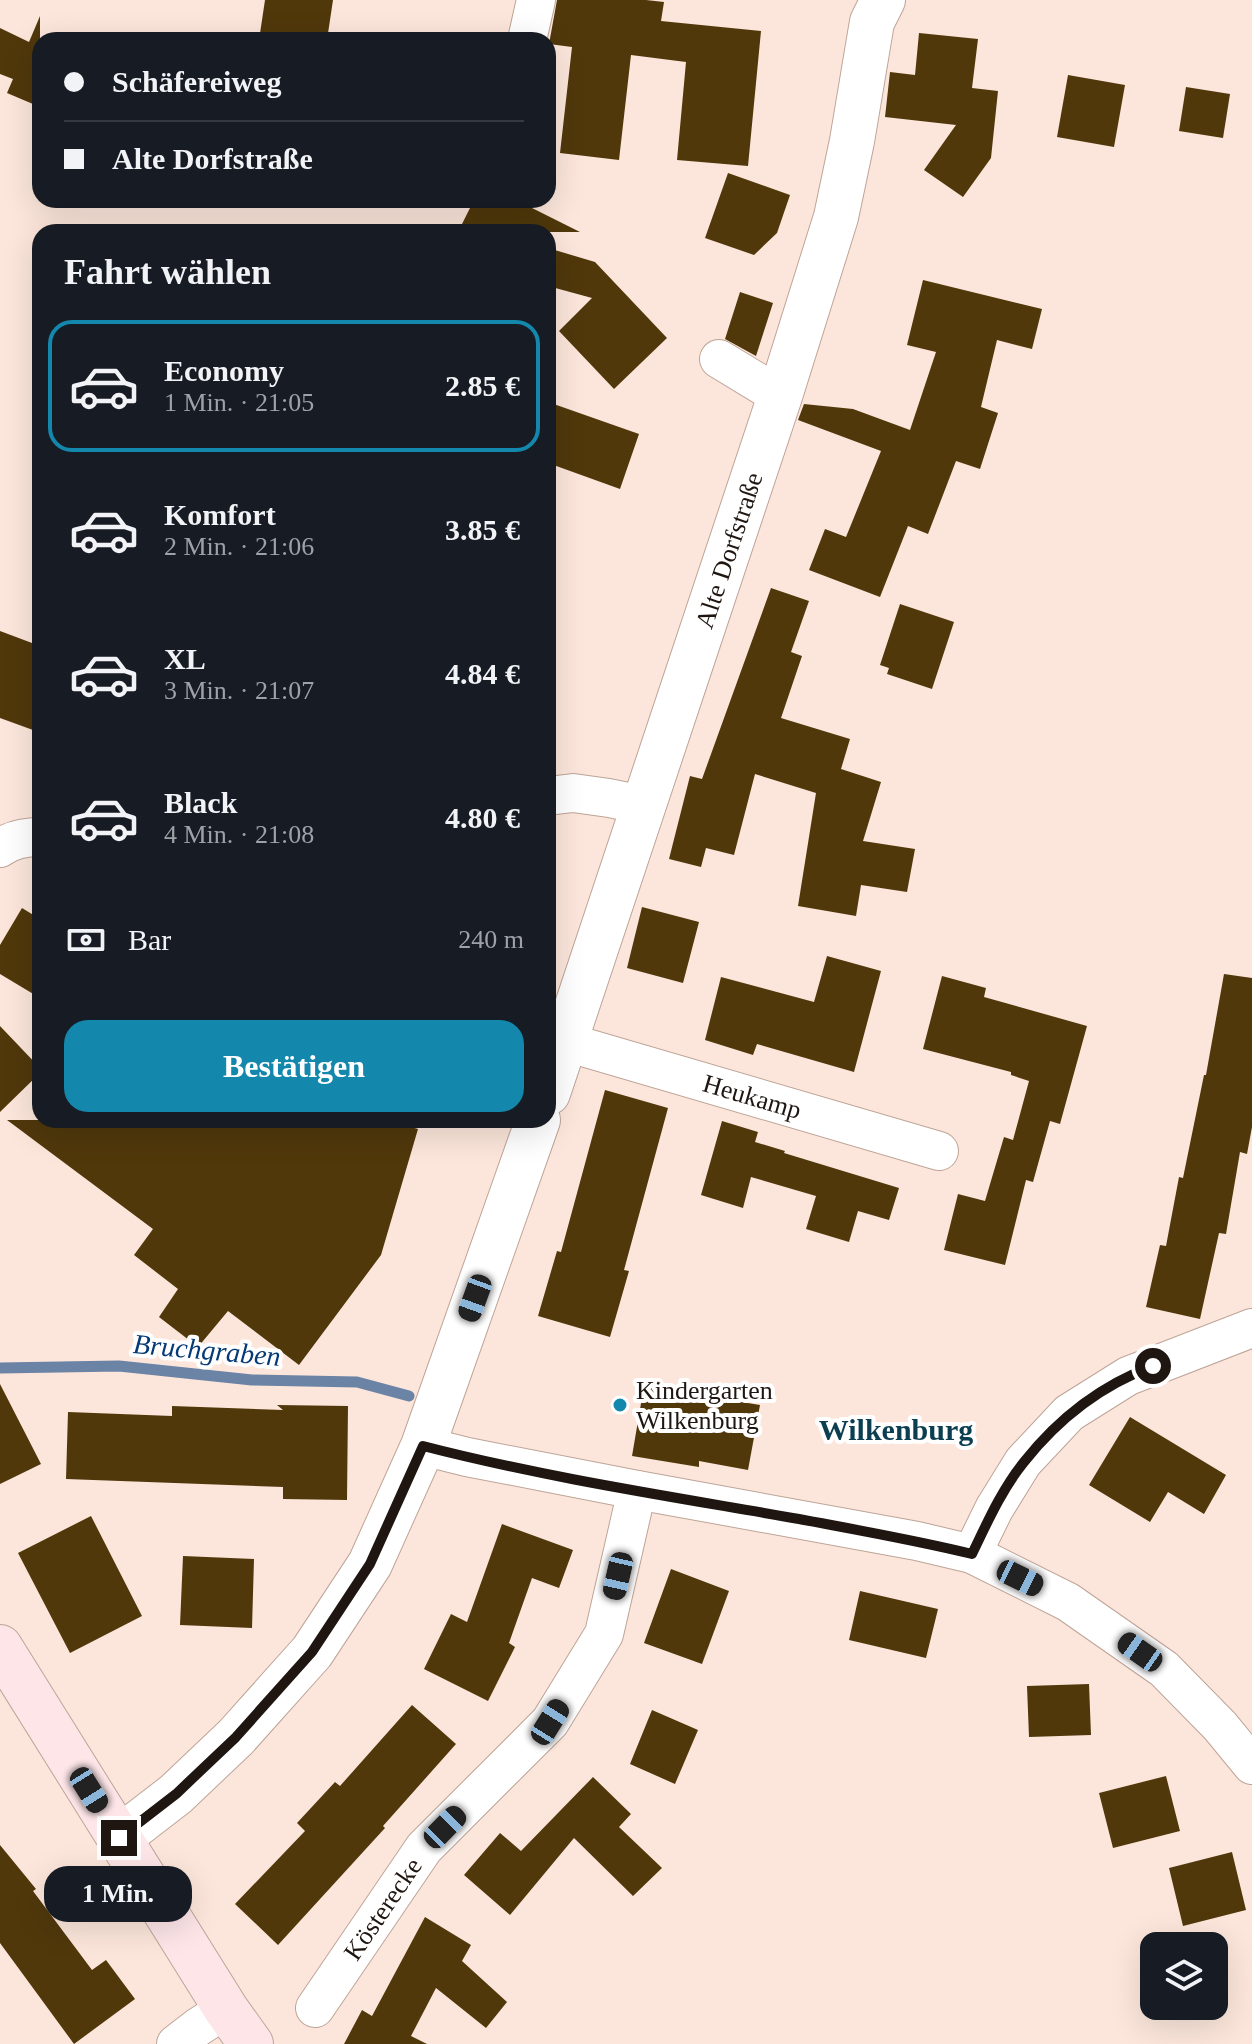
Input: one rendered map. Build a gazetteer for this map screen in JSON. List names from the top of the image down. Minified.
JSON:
{"streets":{"street":["Alte Dorfstraße","Heukamp","Kösterecke"]},"crossings":[["Alte Dorfstraße","Heukamp"]],"districts":["Wilkenburg"],"water":["Bruchgraben"],"places":["Kindergarten Wilkenburg"],"page":{"banner":["Schäfereiweg","Alte Dorfstraße"],"heading":"Fahrt wählen","list":[{"name":"Economy","note":"1 Min. · 21:05","value":"2.85 €"},{"name":"Komfort","note":"2 Min. · 21:06","value":"3.85 €"},{"name":"XL","note":"3 Min. · 21:07","value":"4.84 €"},{"name":"Black","note":"4 Min. · 21:08","value":"4.80 €"}],"pay":["Bar","240 m"],"buttons":"Bestätigen","bubble":"1 Min."}}
